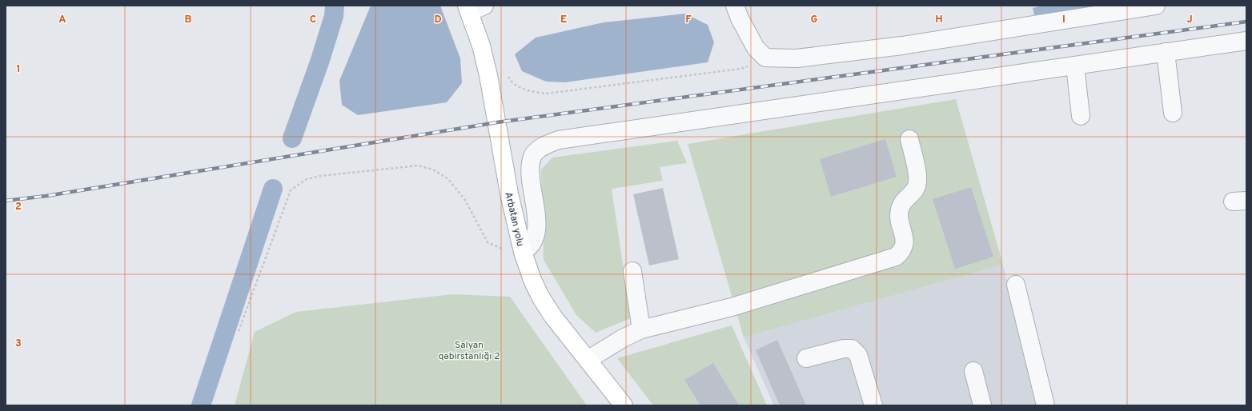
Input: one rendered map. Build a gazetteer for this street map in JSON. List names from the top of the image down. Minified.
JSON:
{"streets":{"main road":["Arbatan yolu"]},"parks":["Salyan qəbirstanlığı 2"],"grid":{"columns":["A","B","C","D","E","F","G","H","I","J"],"rows":["1","2","3"]}}
